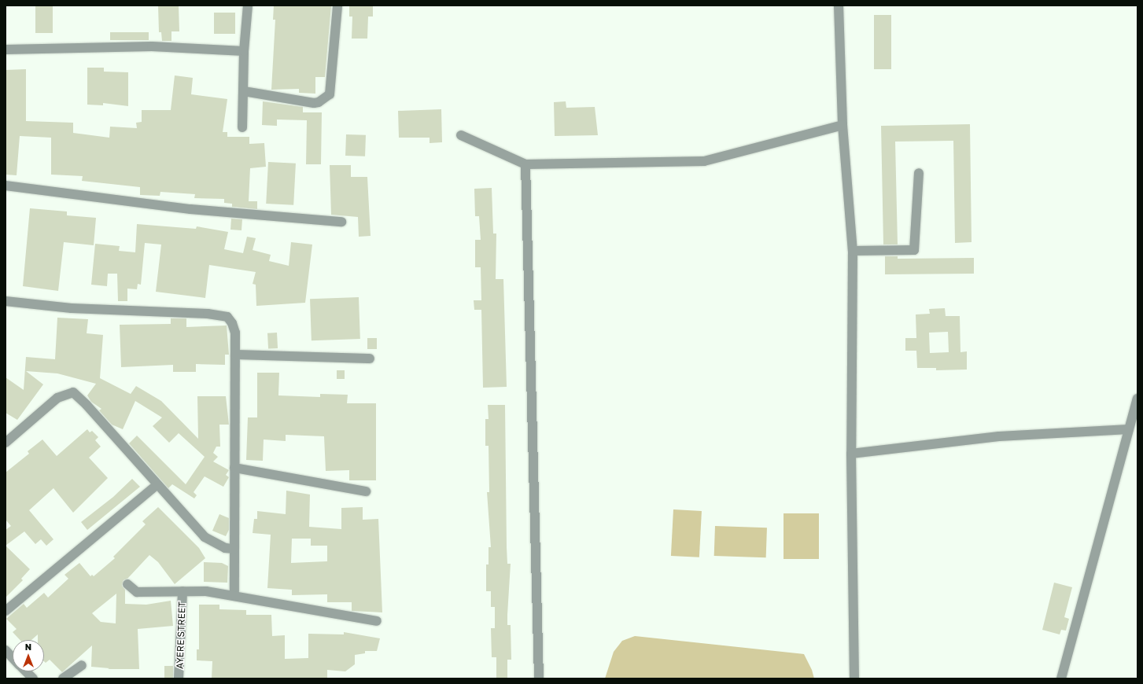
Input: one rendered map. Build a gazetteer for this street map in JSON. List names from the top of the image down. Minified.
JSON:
{"streets":{"street":["AYERE STREET"]},"north":"top"}
